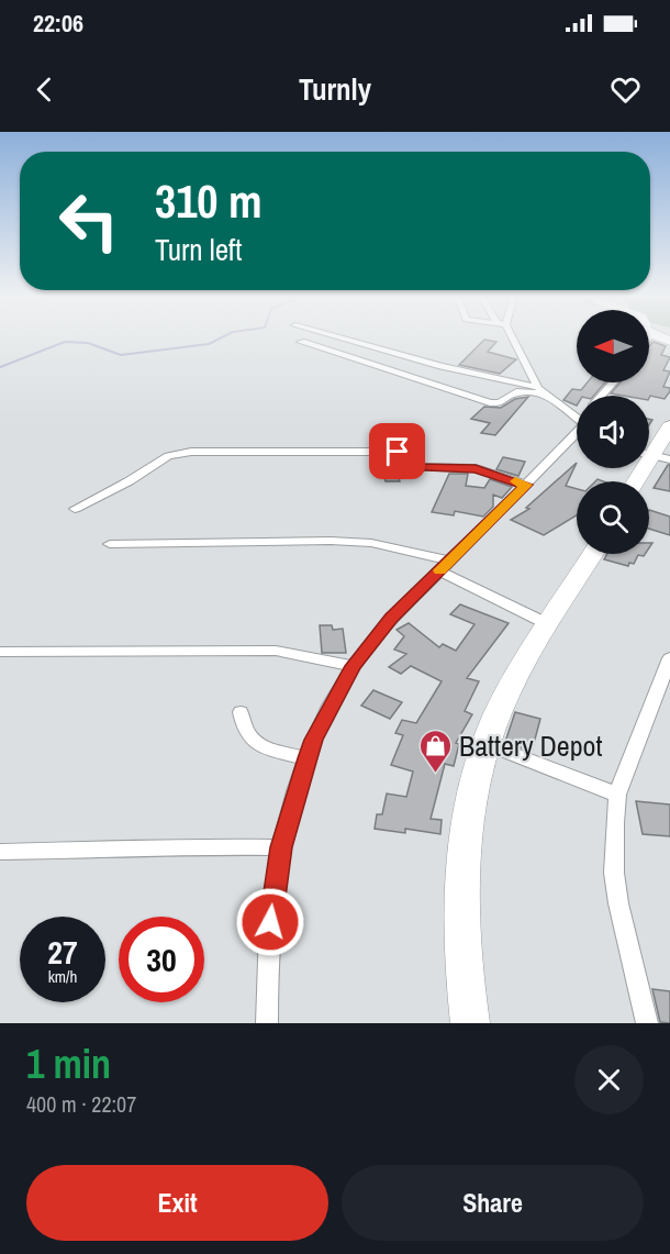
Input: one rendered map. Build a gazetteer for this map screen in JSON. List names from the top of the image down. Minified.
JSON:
{"places":{"shop":["Battery Depot"]},"north":"left","page":{"status":"22:06","header":"Turnly","turn":["310 m","Turn left"],"speed":"27 km/h","limit":"30","heading":["1 min","400 m · 22:07"],"buttons":["Exit","Share"]}}
